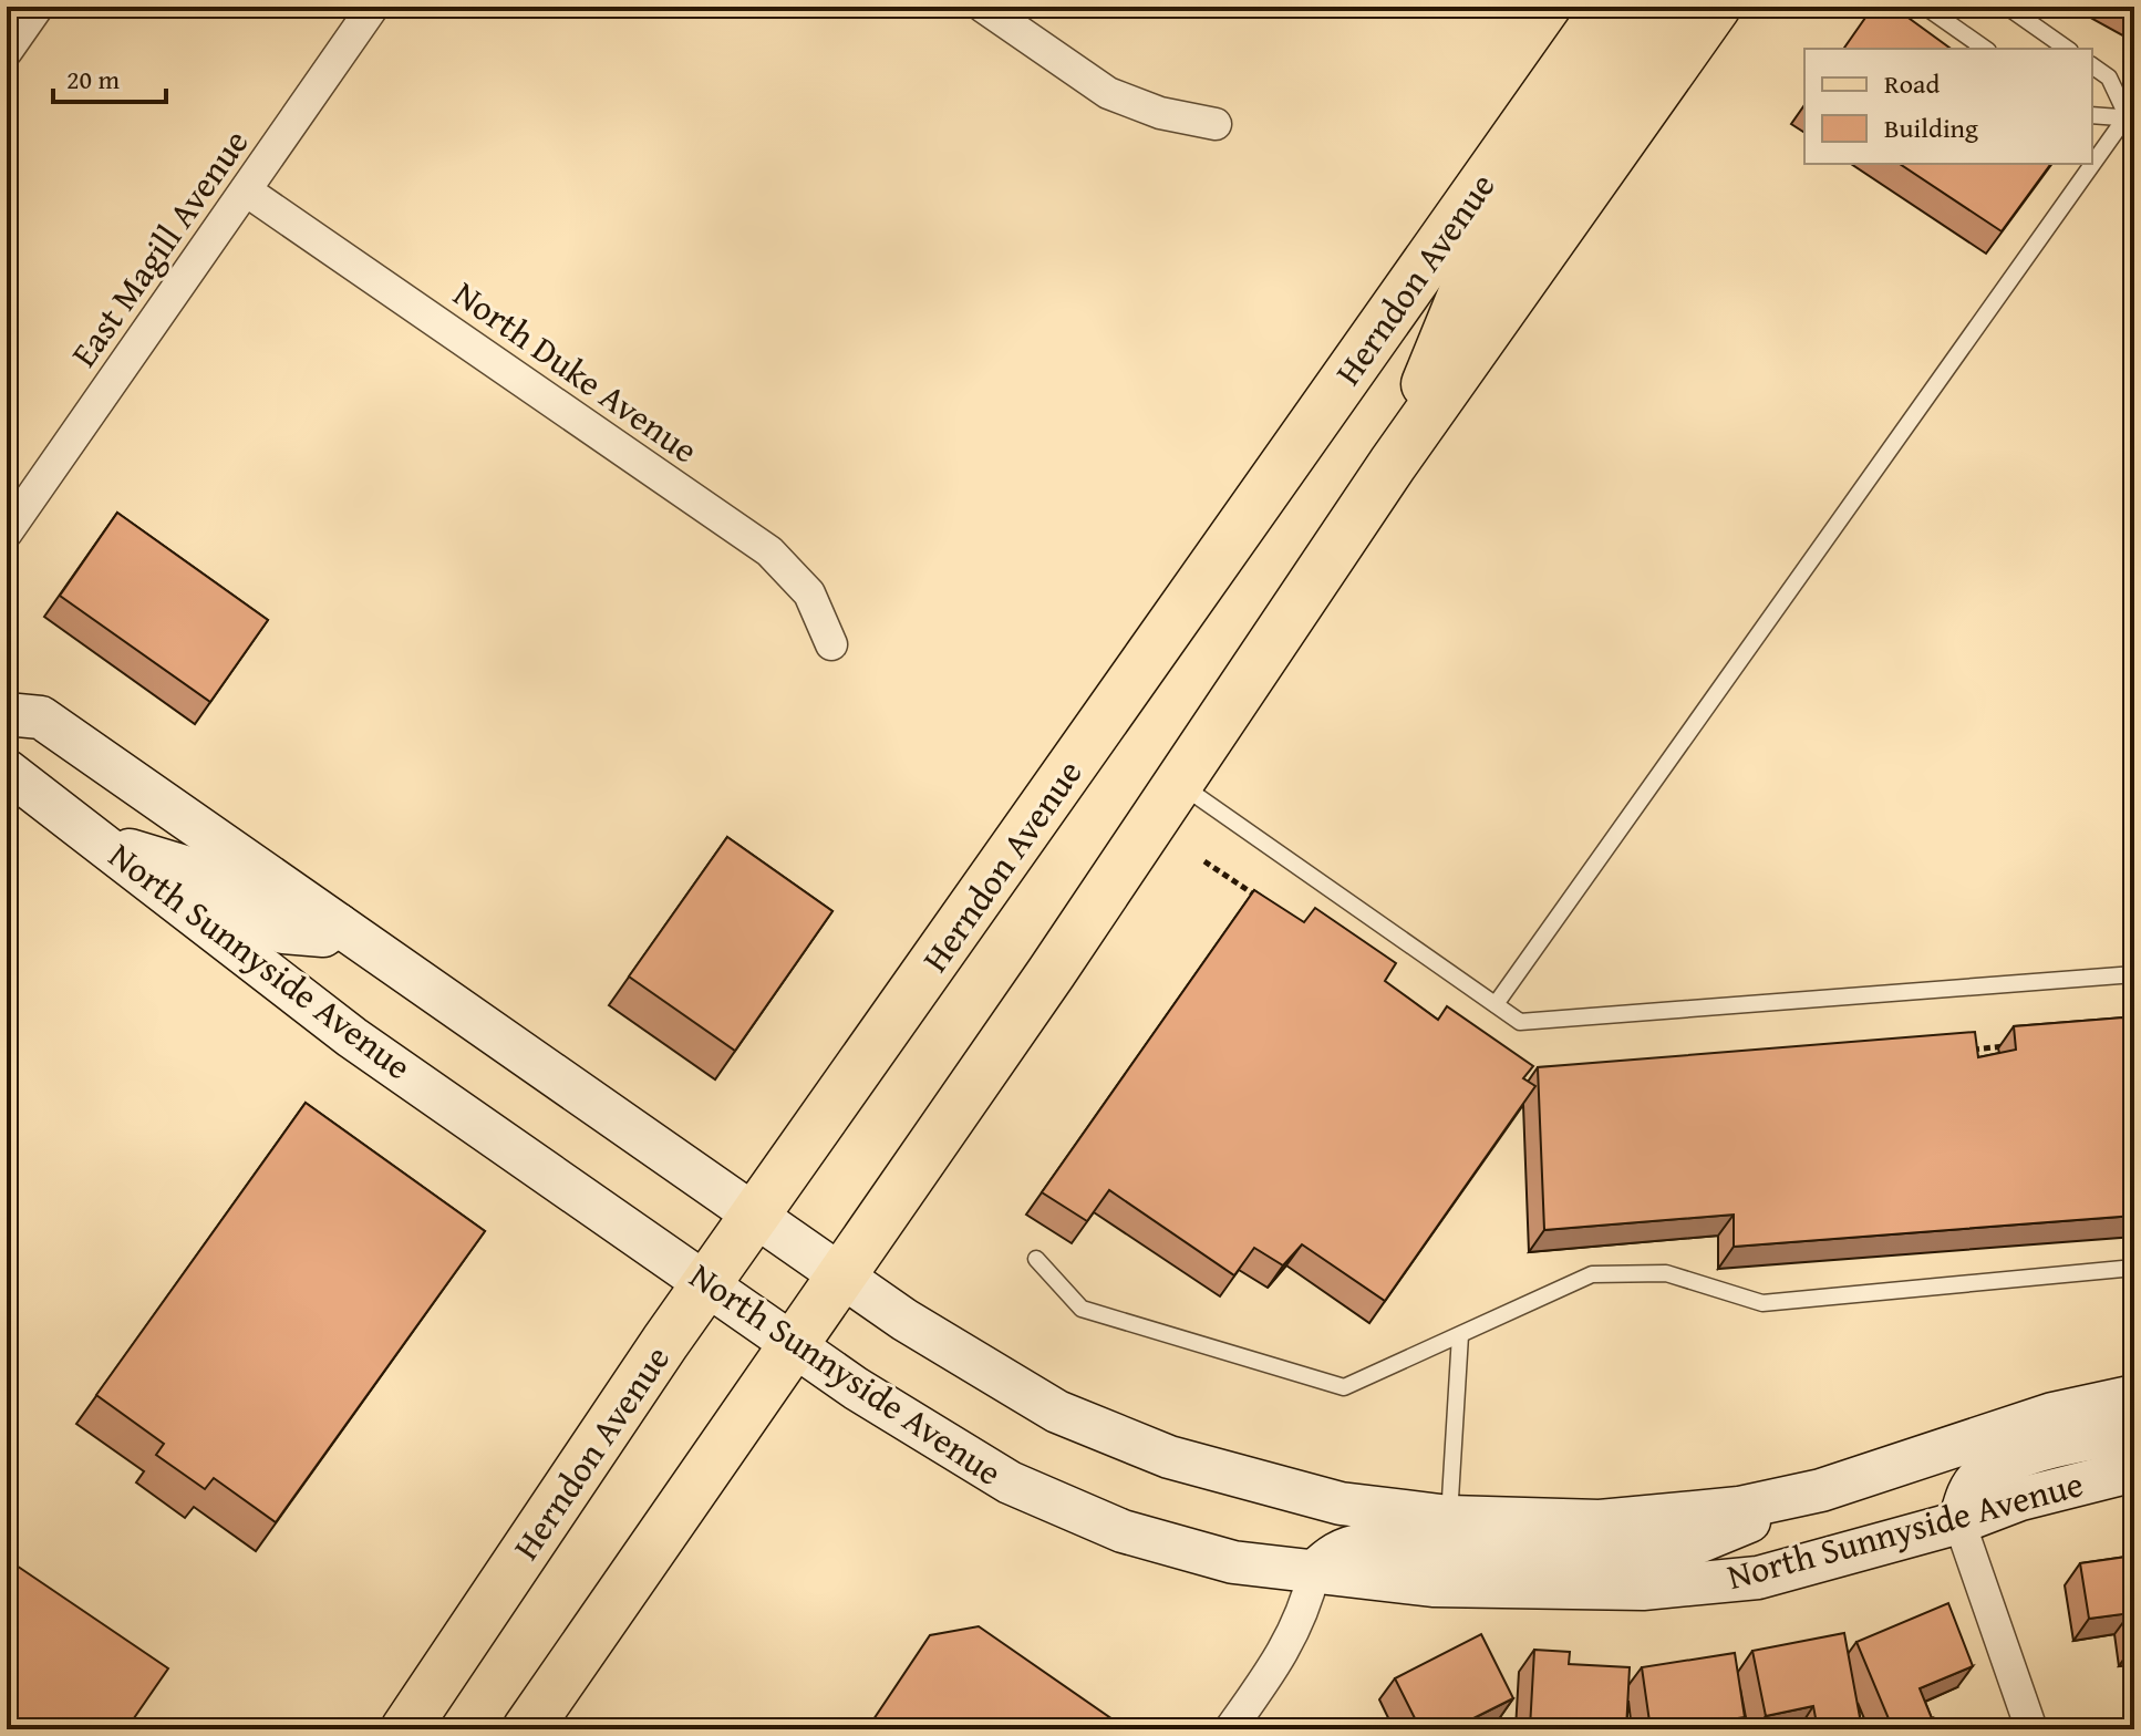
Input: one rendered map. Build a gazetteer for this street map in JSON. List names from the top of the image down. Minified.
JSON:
{"streets":{"main road":["Herndon Avenue","North Sunnyside Avenue"],"street":["East Magill Avenue","North Duke Avenue"]},"crossings":[["East Magill Avenue","North Duke Avenue"],["Herndon Avenue","North Sunnyside Avenue"]],"legend":["Road","Building"],"scale_bar":"20 m"}
